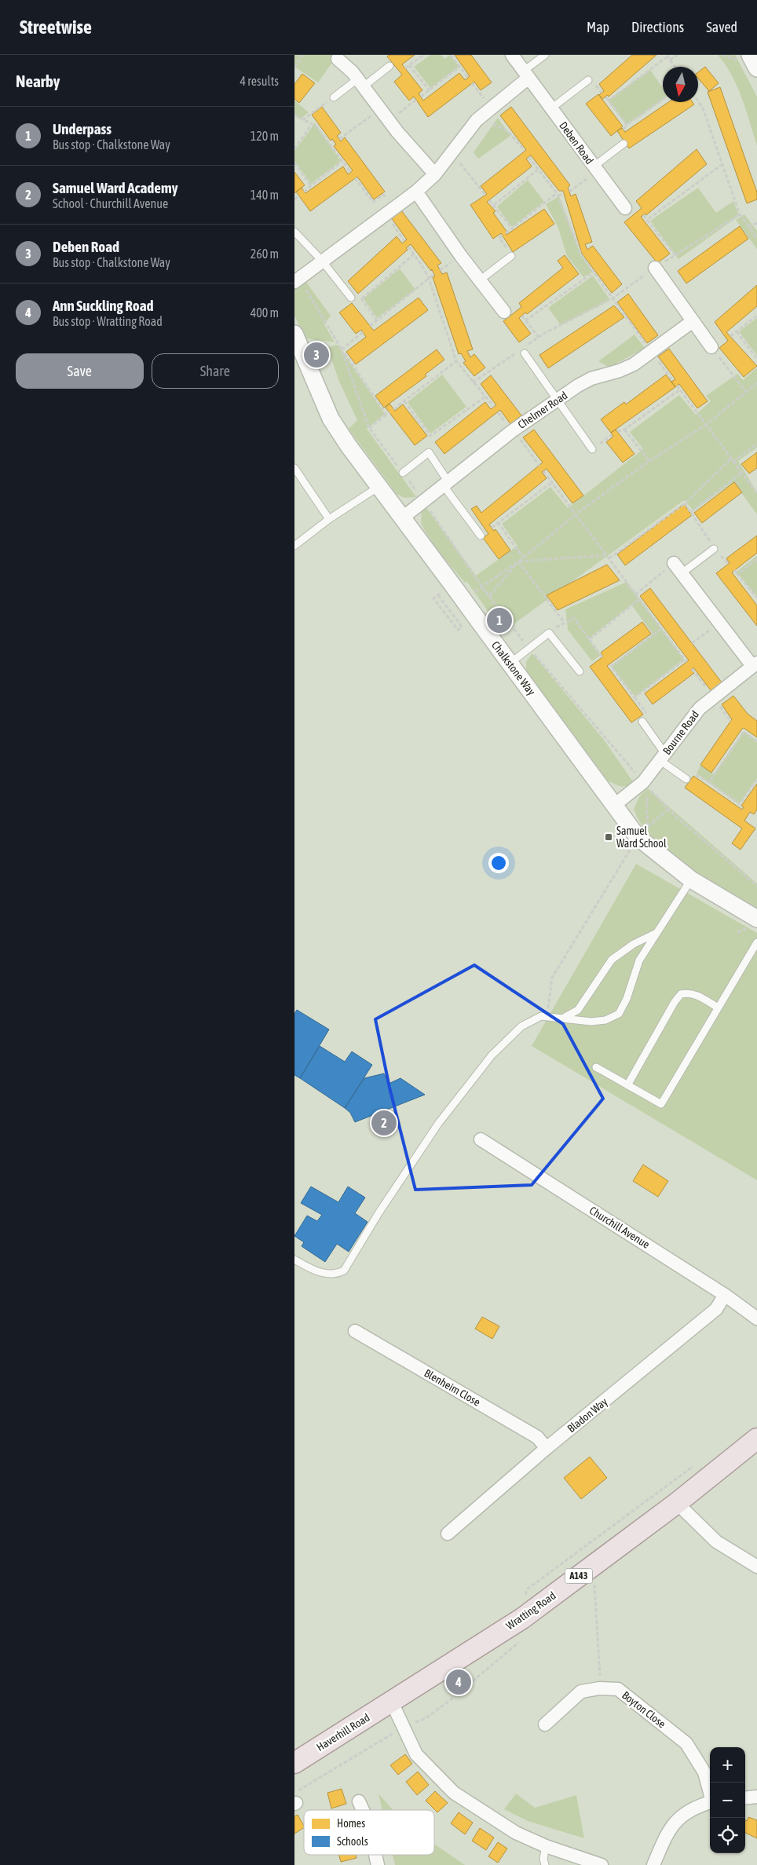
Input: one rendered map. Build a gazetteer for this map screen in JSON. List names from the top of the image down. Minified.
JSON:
{"streets":{"main road":["A143","Wratting Road","Haverhill Road"],"street":["Deben Road","Chelmer Road","Chalkstone Way","Bourne Road","Churchill Avenue","Blenheim Close","Bladon Way","Boyton Close"]},"crossings":[["Chelmer Road","Chalkstone Way"],["Chalkstone Way","Bourne Road"],["Churchill Avenue","Bladon Way"],["Blenheim Close","Bladon Way"],["Wratting Road","Haverhill Road"]],"places":{"transit":["Samuel Ward School"]},"legend":["Homes","Schools"],"north":"bottom","page":{"header":"Streetwise","nav":["Map","Directions","Saved"],"heading":["Nearby","4 results"],"list":[{"mark":"1","name":"Underpass","note":"Bus stop · Chalkstone Way","value":"120 m"},{"mark":"2","name":"Samuel Ward Academy","note":"School · Churchill Avenue","value":"140 m"},{"mark":"3","name":"Deben Road","note":"Bus stop · Chalkstone Way","value":"260 m"},{"mark":"4","name":"Ann Suckling Road","note":"Bus stop · Wratting Road","value":"400 m"}],"pins":["3","1","2","4"],"buttons":["Save","Share"],"map_buttons":["+","−"]}}
